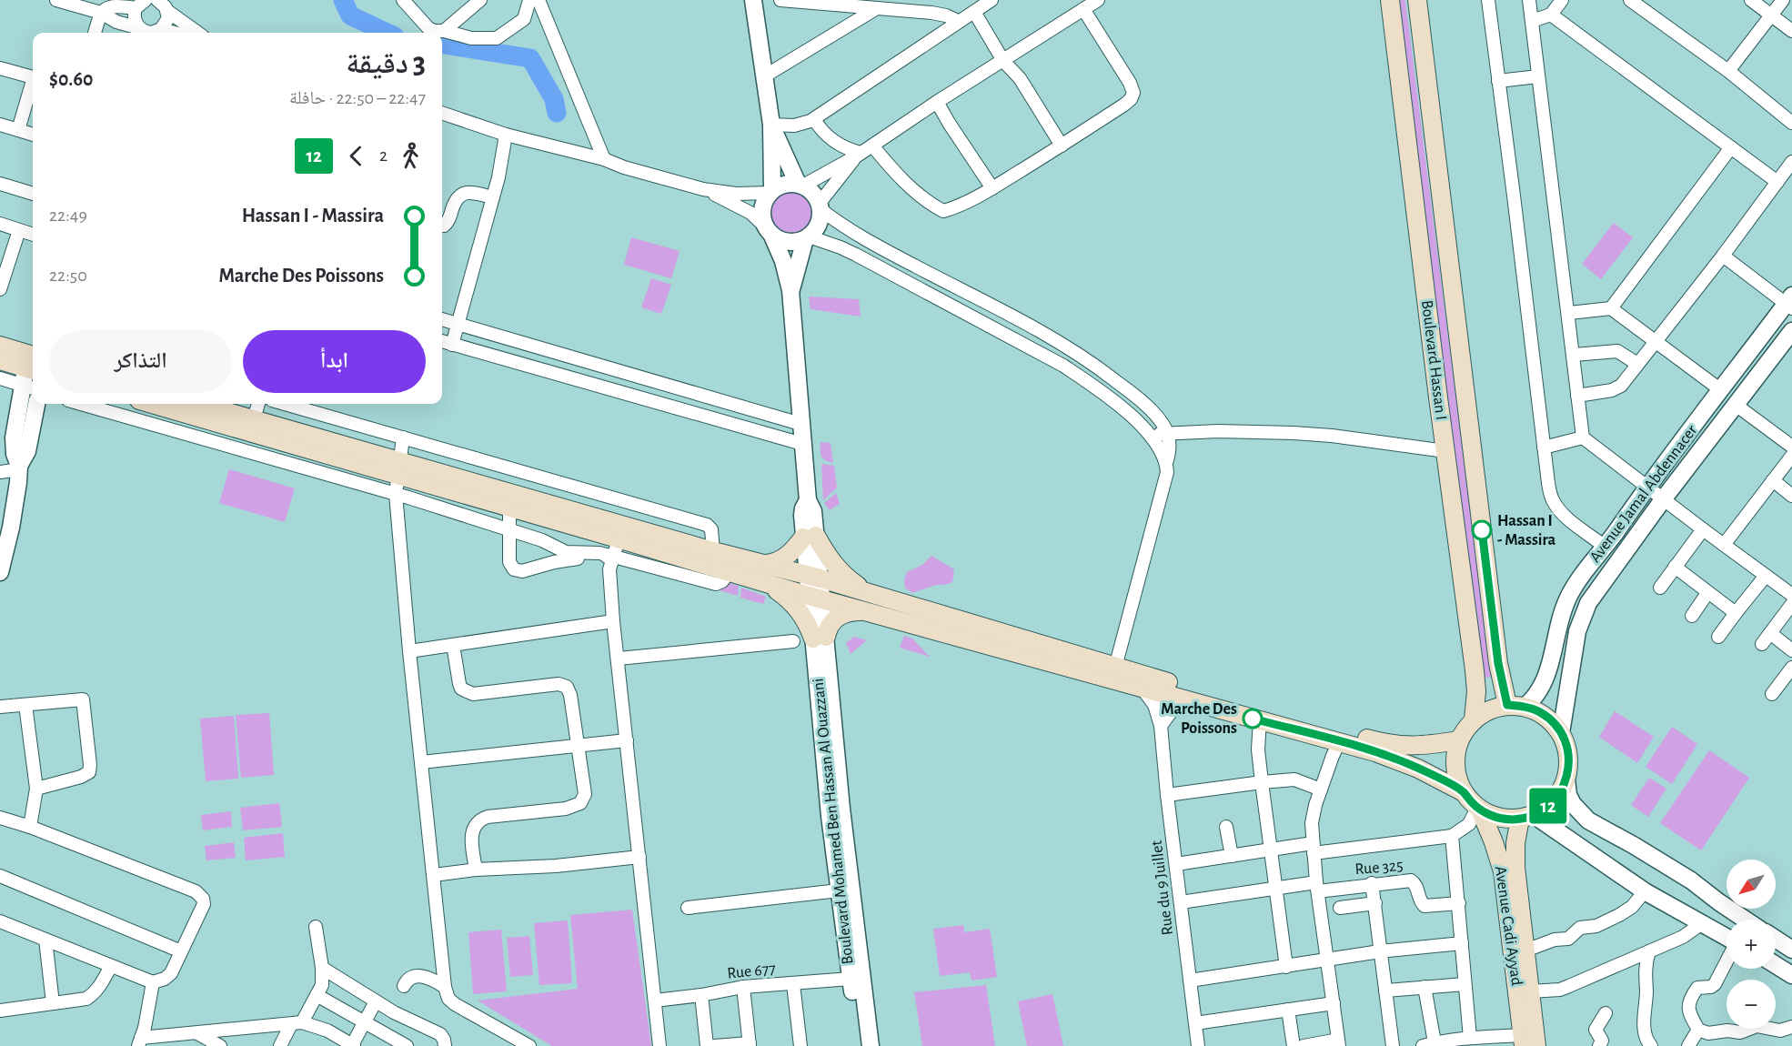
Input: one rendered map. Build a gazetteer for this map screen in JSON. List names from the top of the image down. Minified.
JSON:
{"streets":{"main road":["Boulevard Hassan I","Avenue Cadi Ayyad"],"street":["Avenue Jamal Abdennacer","Boulevard Mohamed Ben Hassan Al Ouazzani","Rue 325","Rue du 9 Juillet","Rue 677"]},"crossings":[["Boulevard Hassan I","Avenue Jamal Abdennacer"],["Boulevard Hassan I","Avenue Cadi Ayyad"],["Avenue Jamal Abdennacer","Avenue Cadi Ayyad"],["Boulevard Mohamed Ben Hassan Al Ouazzani","Rue 677"],["Rue 325","Rue du 9 Juillet"]],"places":["Hassan I - Massira","Marche Des Poissons"],"lines":["bus line 12"],"north":"bottom left","page":{"on_map":"12","heading":["3 دقيقة","22:47 – 22:50 · حافلة","$0.60"],"legs":["2","12"],"list":[{"name":"Hassan I - Massira","value":"22:49"},{"name":"Marche Des Poissons","value":"22:50"}],"buttons":["ابدأ","التذاكر"],"map_buttons":["+","−"]}}
